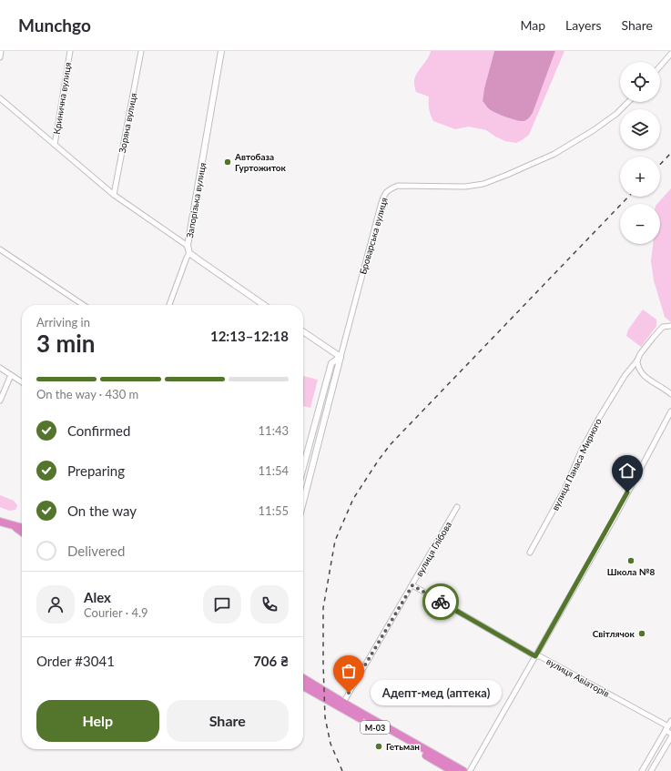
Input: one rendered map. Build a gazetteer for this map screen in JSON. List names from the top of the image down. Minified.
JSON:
{"streets":{"highway":["М-03"],"street":["Кринична вулиця","Зоряна вулиця","Запорізька вулиця","Броварська вулиця","вулиця Панаса Мирного","вулиця Глібова","вулиця Авіаторів"]},"crossings":[["вулиця Глібова","вулиця Авіаторів"],["вулиця Глібова","М-03"]],"places":["Автобаза Гуртожиток","Школа №8","Світлячок","Адепт-мед (аптека)","Гетьман"],"page":{"header":"Munchgo","nav":["Map","Layers","Share"],"map_buttons":["+","−"],"heading":["3 min","Arriving in","12:13–12:18"],"panel":["Alex","Courier · 4.9","Order #3041","706 ₴"],"bar":"On the way · 430 m","list":[["Confirmed","11:43"],["Preparing","11:54"],["On the way","11:55"],"Delivered"],"bubble":"Адепт-мед (аптека)","buttons":["Help","Share"]}}
